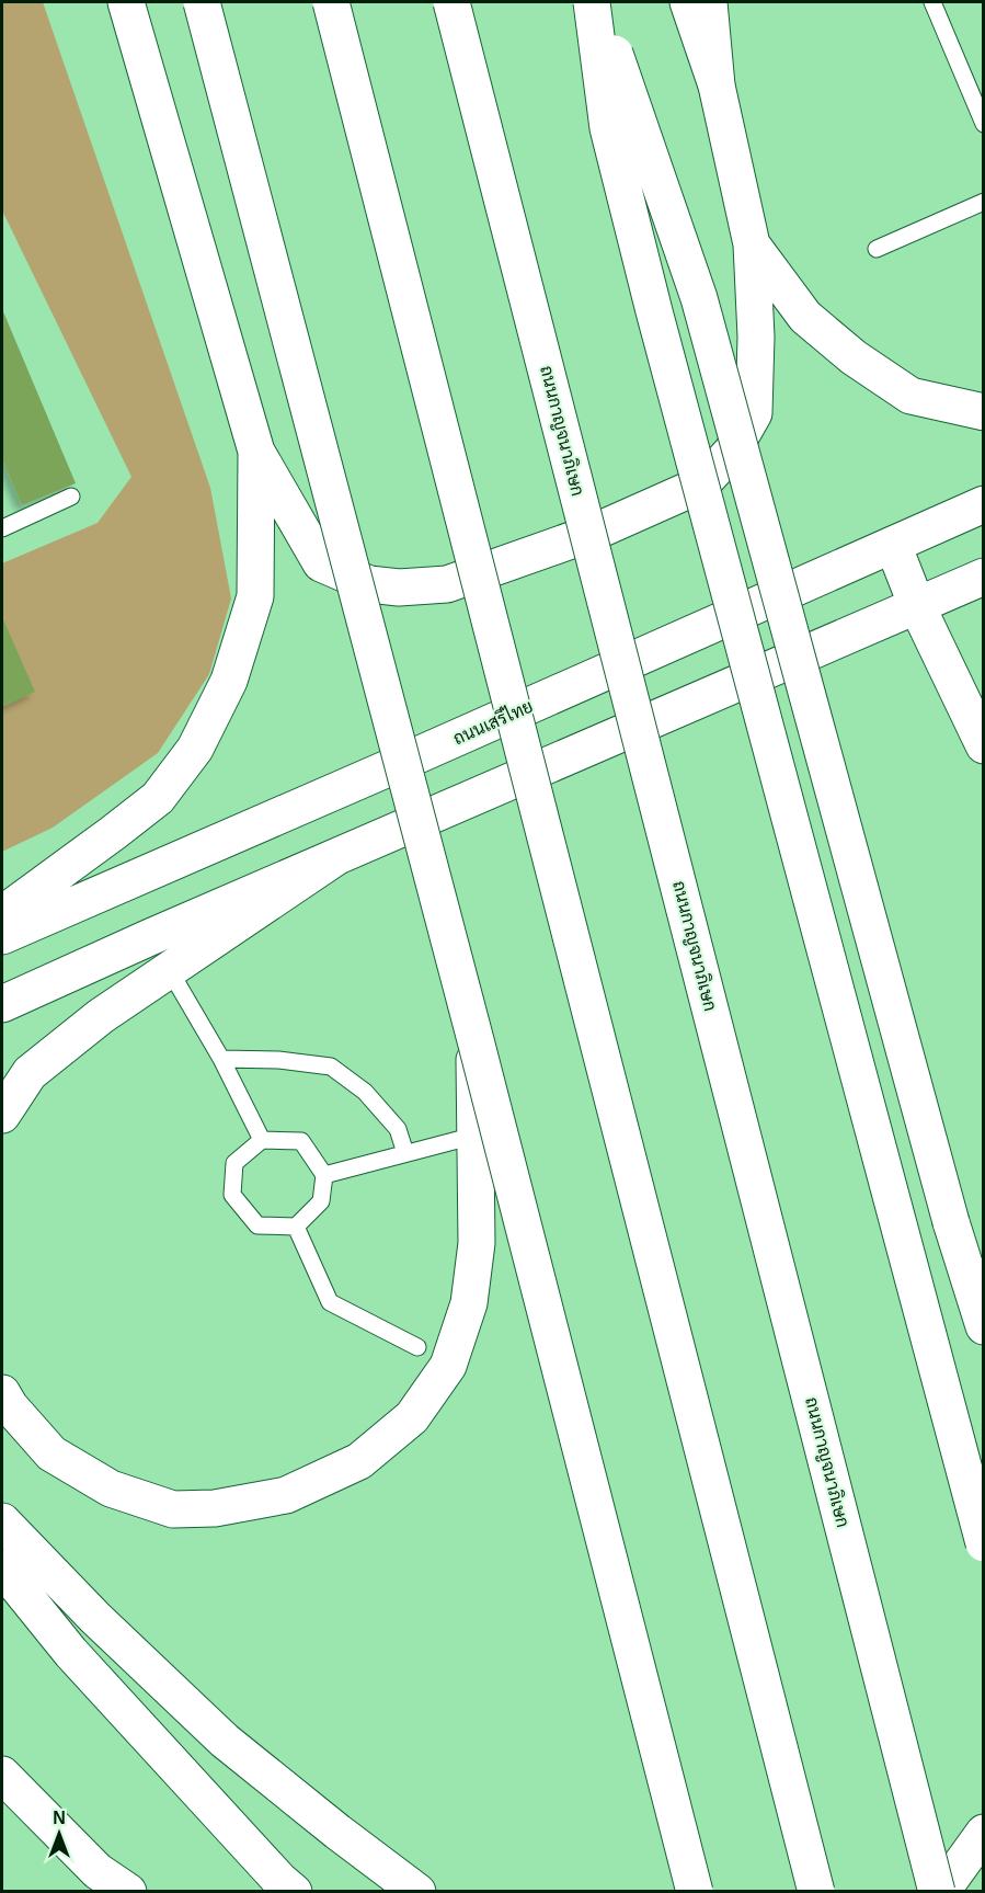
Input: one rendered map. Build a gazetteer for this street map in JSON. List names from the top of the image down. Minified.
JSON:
{"streets":{"main road":["ถนนกาญจนาภิเษก","ถนนเสรีไทย"]},"north":"top"}
